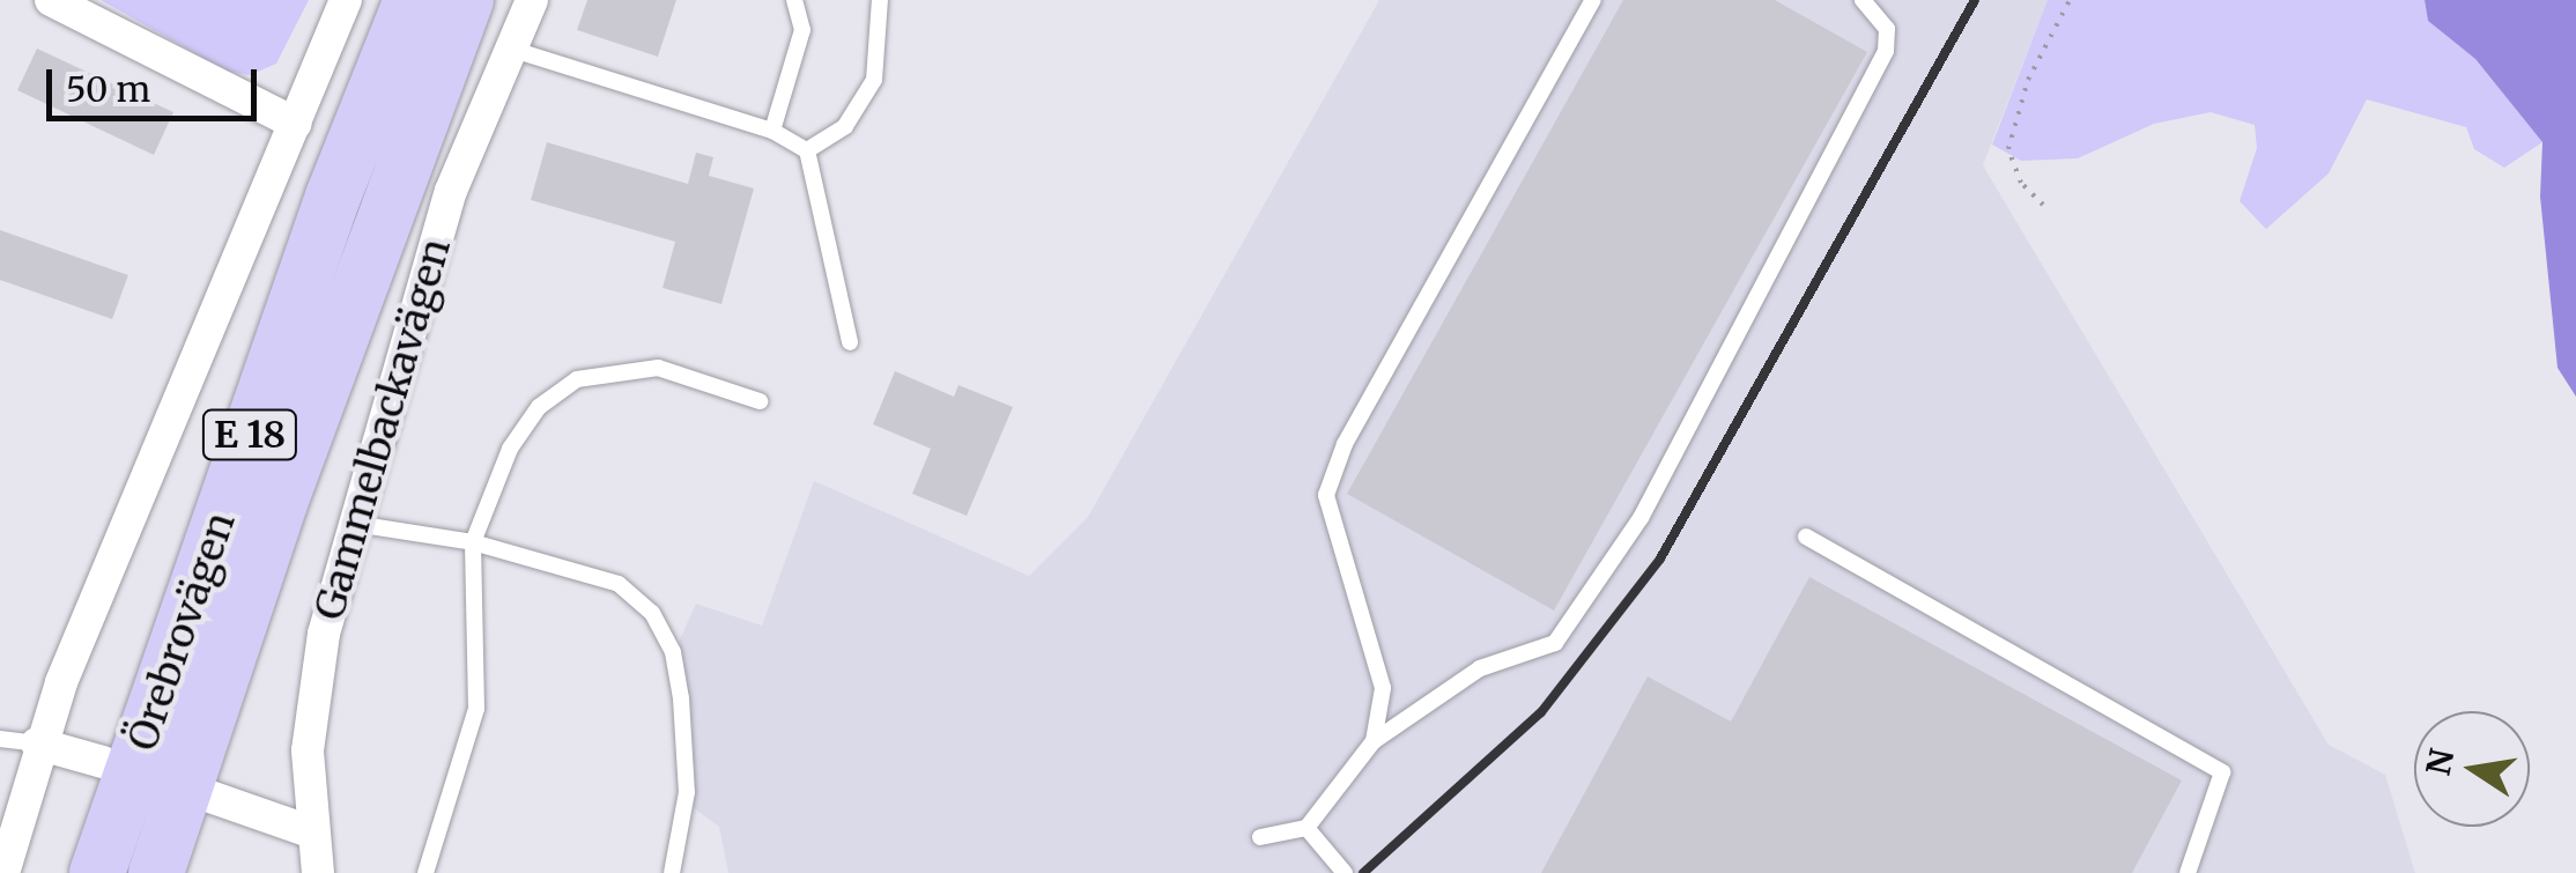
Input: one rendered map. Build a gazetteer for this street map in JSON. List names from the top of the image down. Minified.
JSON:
{"streets":{"highway":["E 18","Örebrovägen"],"street":["Gammelbackavägen"]},"scale_bar":"50 m","north":"left"}
